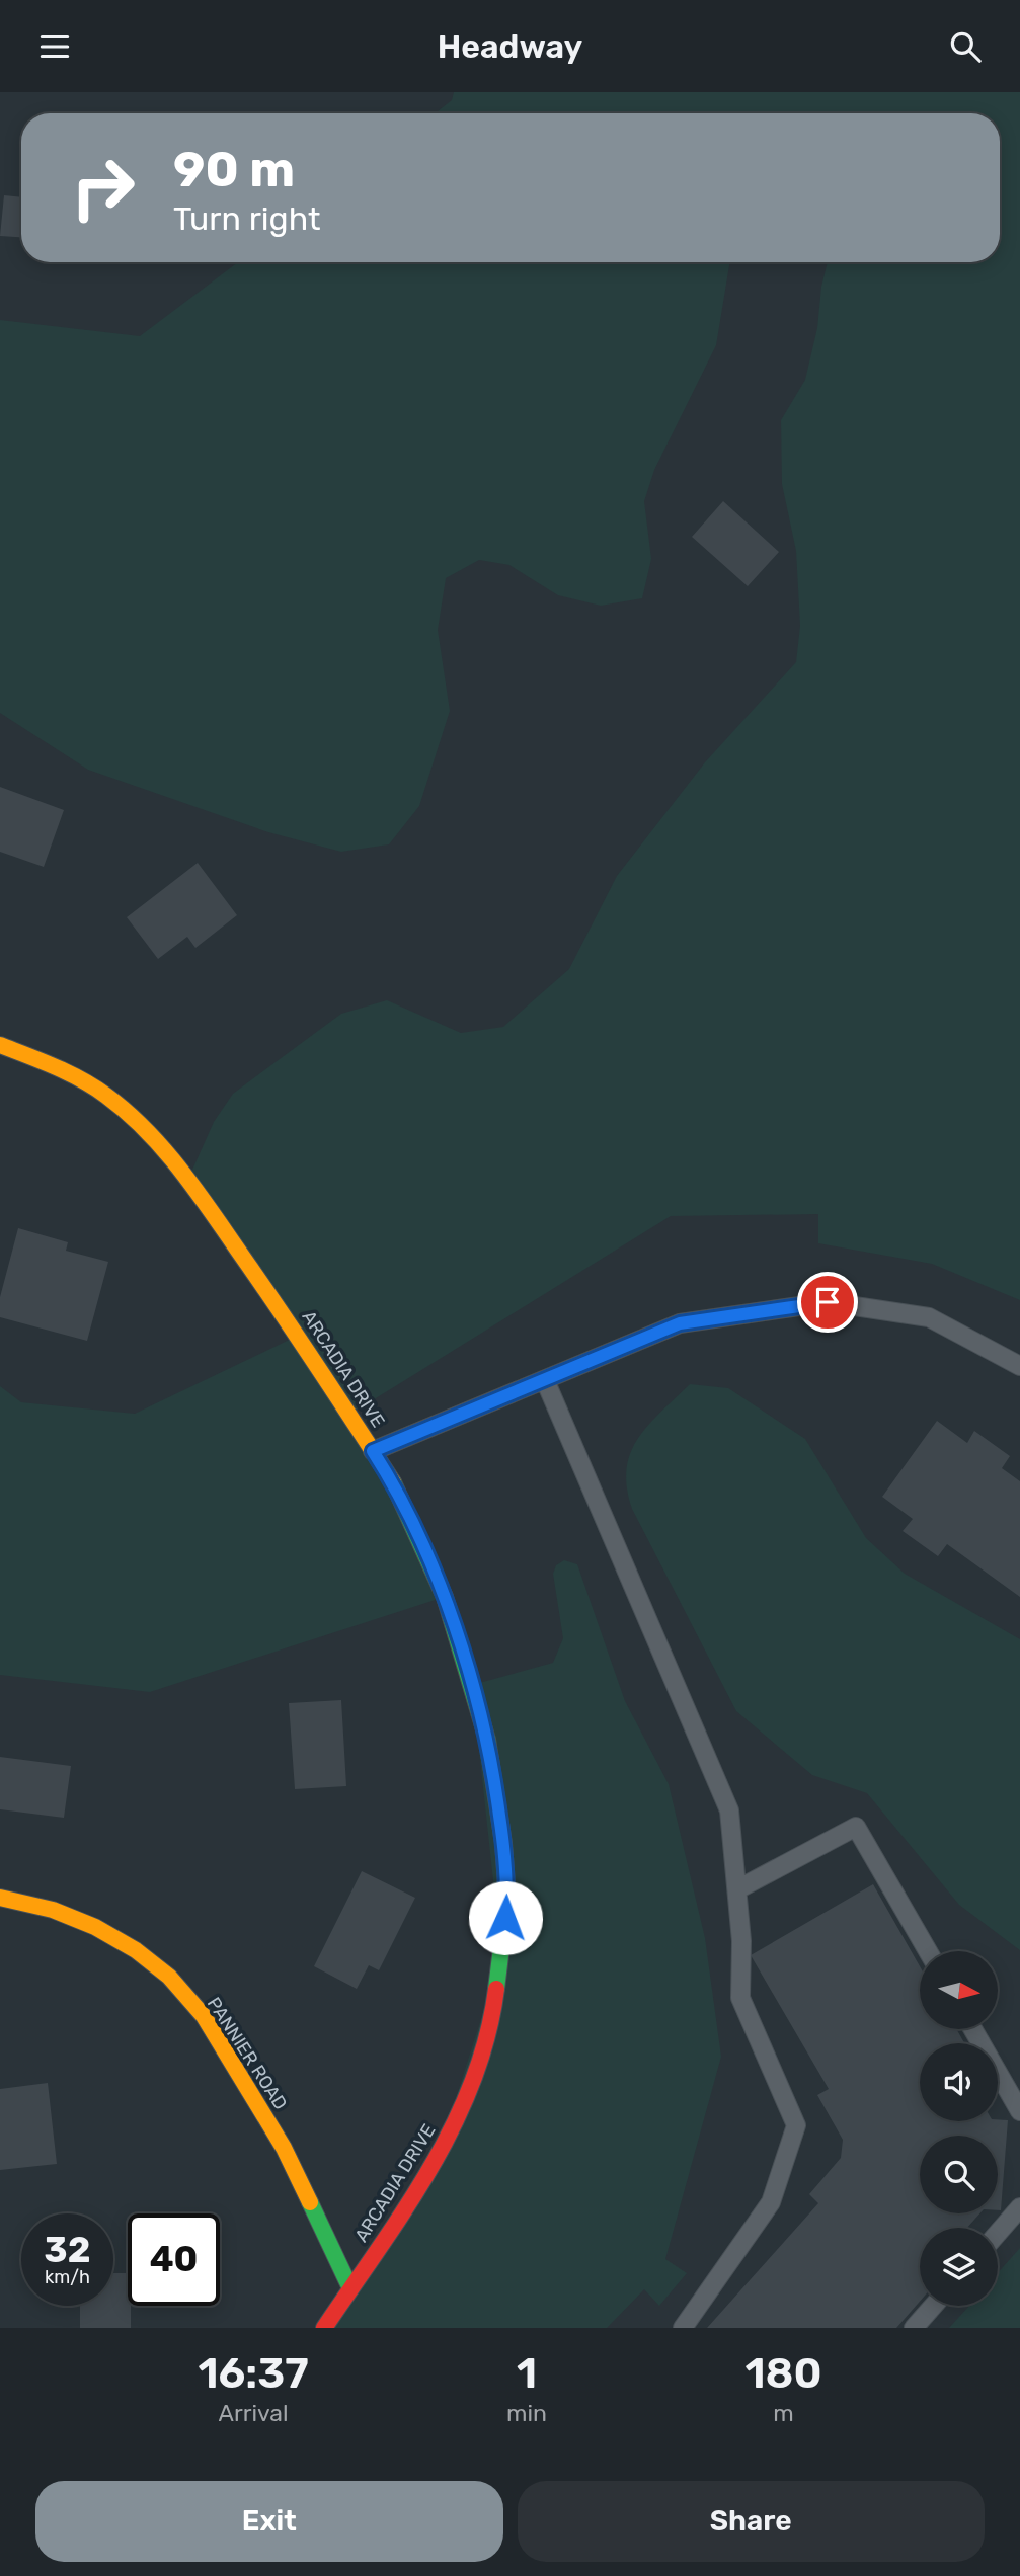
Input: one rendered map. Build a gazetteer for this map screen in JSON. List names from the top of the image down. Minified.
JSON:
{"streets":{"street":["ARCADIA DRIVE","PANNIER ROAD"]},"crossings":[["ARCADIA DRIVE","PANNIER ROAD"]],"north":"right","page":{"header":"Headway","turn":["90 m","Turn right"],"speed":"32 km/h","limit":"40","eta":["16:37","Arrival","1","min","180","m"],"buttons":["Exit","Share"]}}
